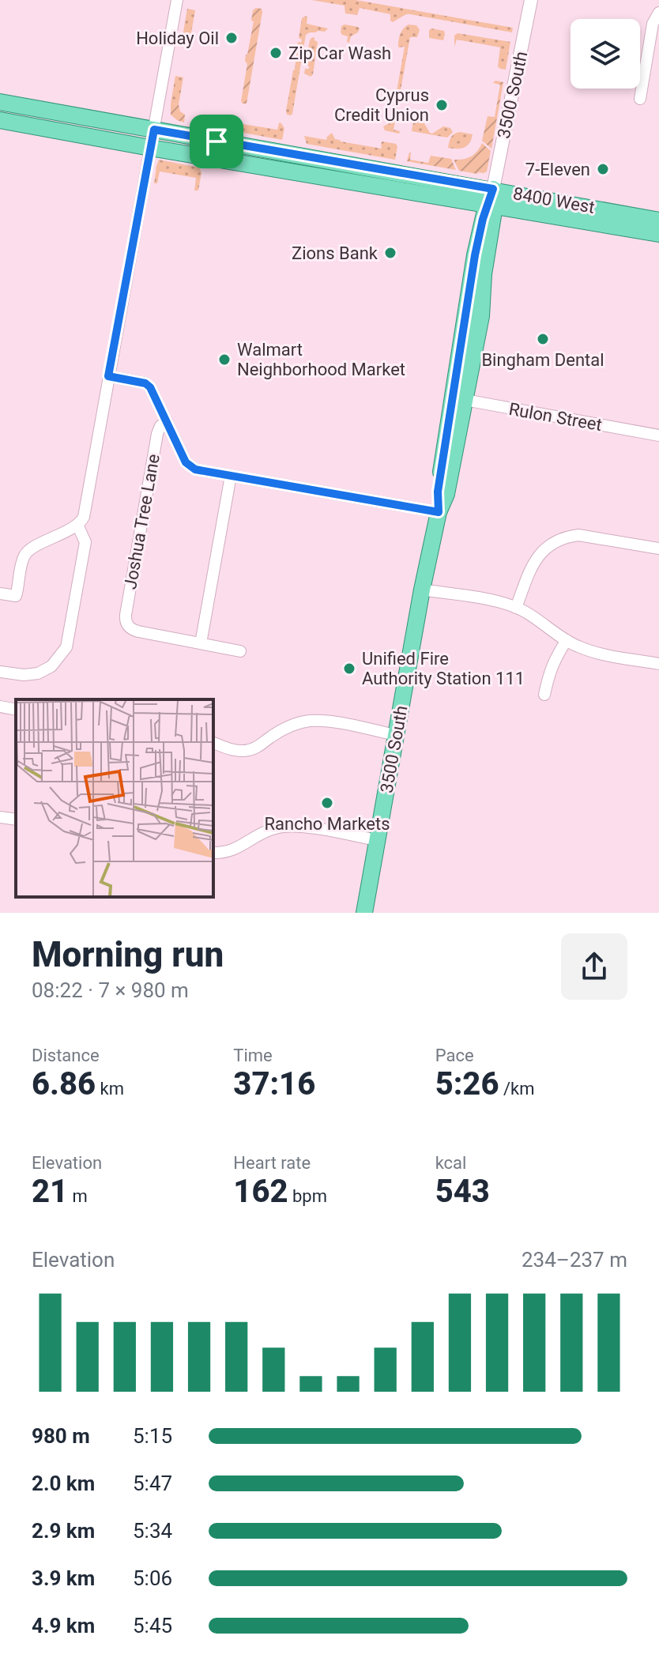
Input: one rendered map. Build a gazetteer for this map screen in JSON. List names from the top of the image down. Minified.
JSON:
{"streets":{"main road":["3500 South","8400 West"],"street":["Rulon Street","Joshua Tree Lane"]},"crossings":[["3500 South","8400 West"],["3500 South","Rulon Street"]],"places":["Holiday Oil","Zip Car Wash","Cyprus Credit Union","7-Eleven","Zions Bank","Bingham Dental","Walmart Neighborhood Market","Unified Fire Authority Station 111","Rancho Markets"],"page":{"heading":["Morning run","08:22 · 7 × 980 m"],"stats":[["Distance","6.86 km"],["Time","37:16"],["Pace","5:26 /km"],["Elevation","21 m"],["Heart rate","162 bpm"],["kcal","543"]],"chart":["Elevation","234–237 m"],"list":[{"name":"980 m","note":"5:15"},{"name":"2.0 km","note":"5:47"},{"name":"2.9 km","note":"5:34"},{"name":"3.9 km","note":"5:06"},{"name":"4.9 km","note":"5:45"}]}}
